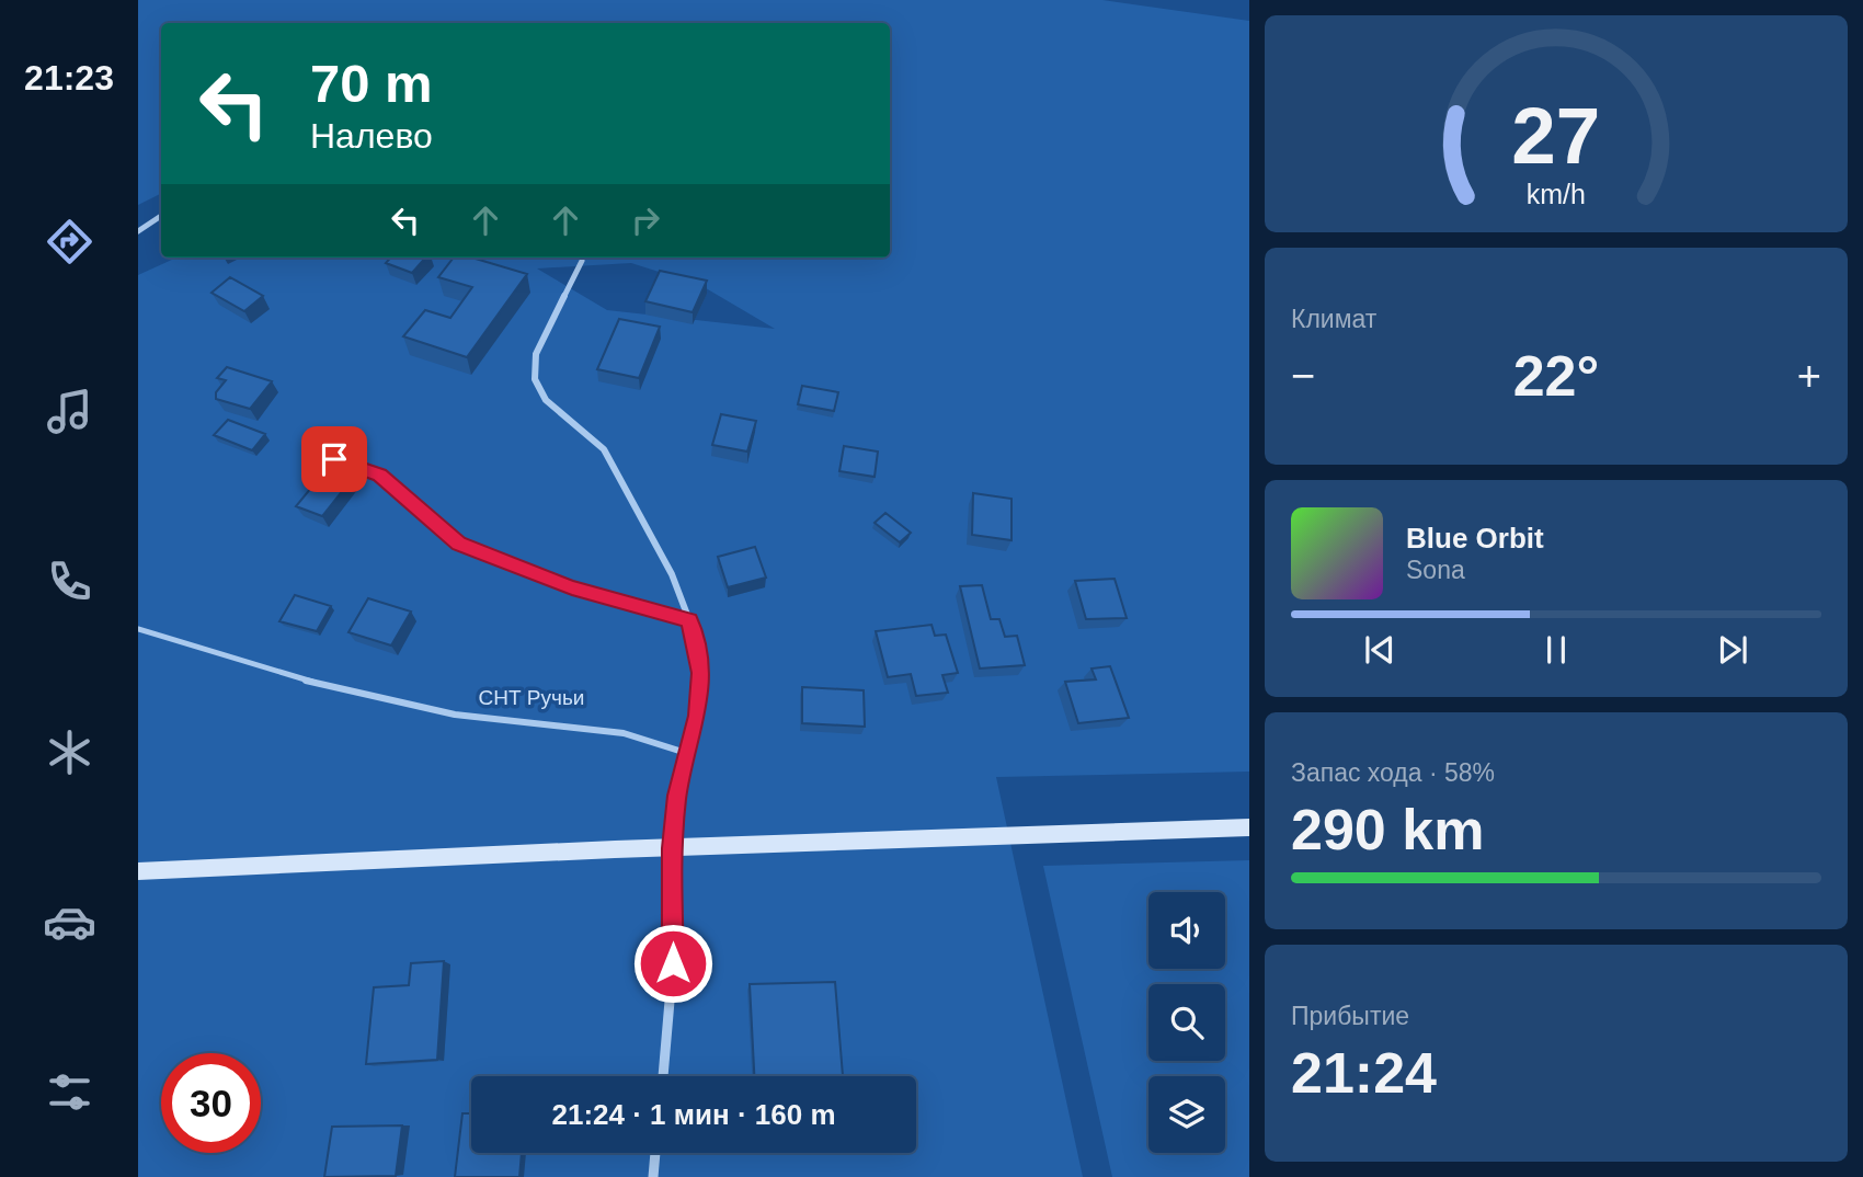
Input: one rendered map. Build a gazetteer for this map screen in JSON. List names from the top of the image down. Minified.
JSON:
{"parks":["СНТ Ручьи"],"page":{"tabs":"21:23","turn":["70 m","Налево"],"tile":["Климат",["Запас хода · 58%","290 km"],["Прибытие","21:24"]],"heat":["−","22°","+"],"song":["Blue Orbit","Sona"],"limit":"30","trip":"21:24 · 1 мин · 160 m","gauge":["27","km/h"]}}
